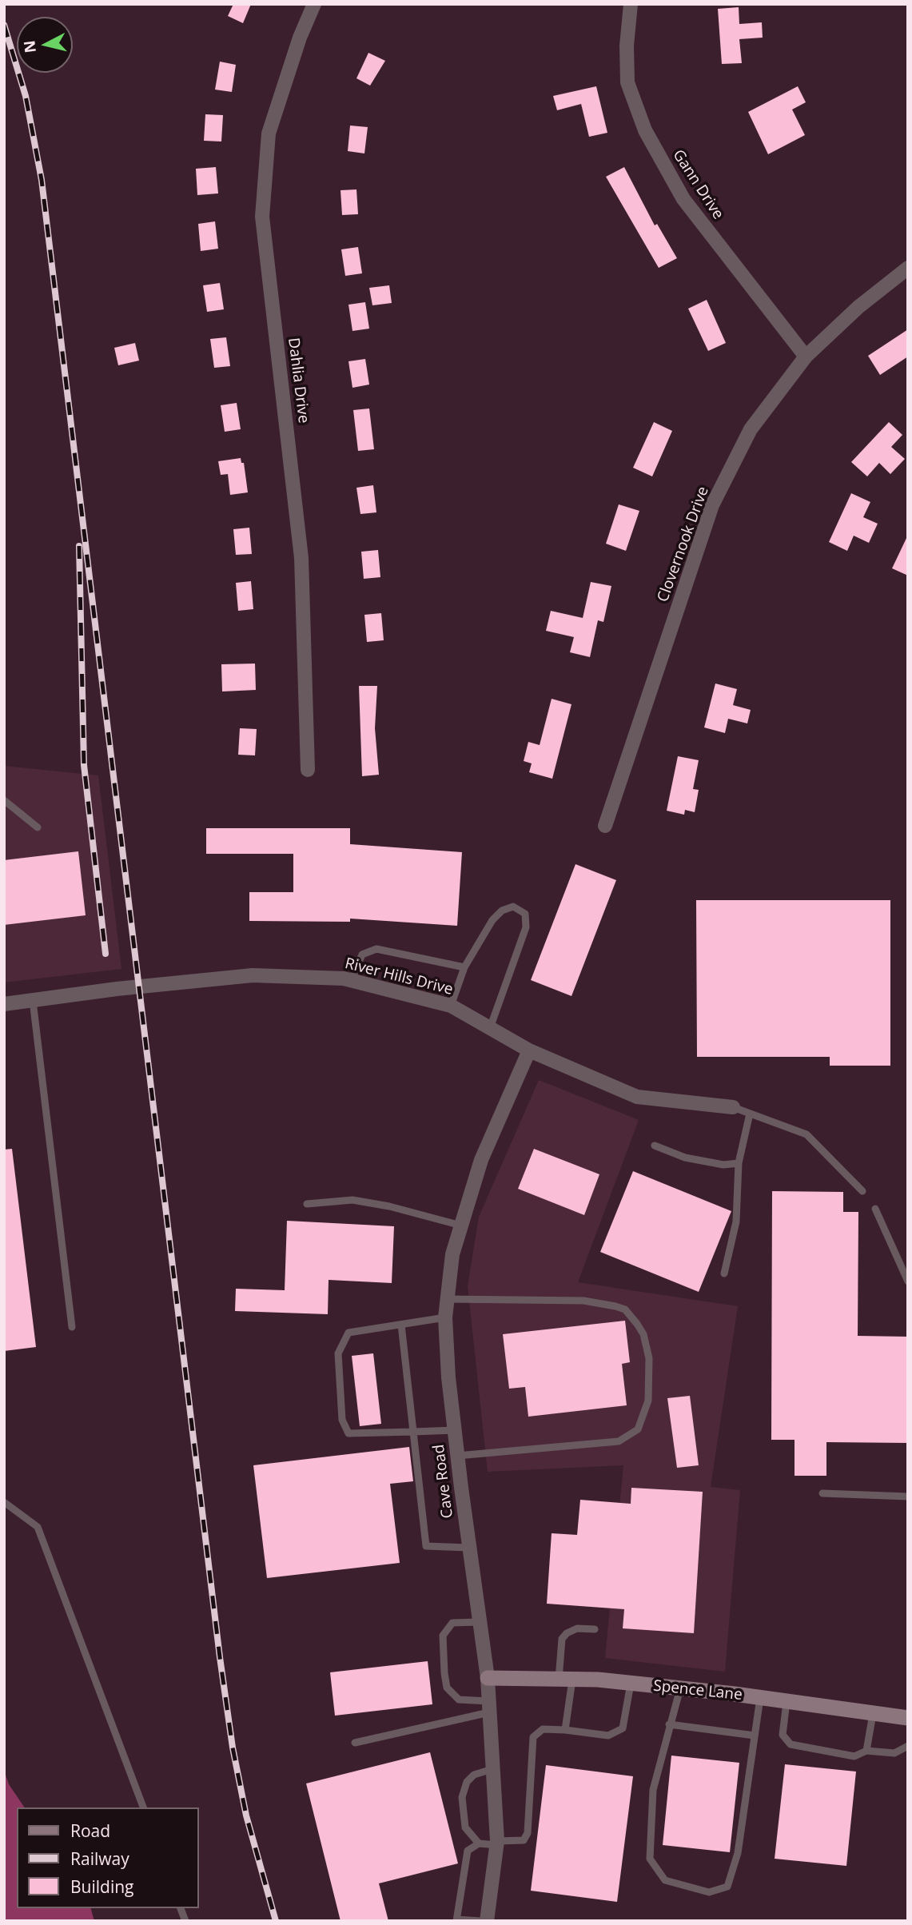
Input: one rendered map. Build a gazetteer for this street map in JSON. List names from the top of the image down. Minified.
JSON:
{"streets":{"main road":["Spence Lane"],"street":["Gann Drive","Dahlia Drive","Clovernook Drive","River Hills Drive","Cave Road"]},"crossings":[["Gann Drive","Clovernook Drive"],["River Hills Drive","Cave Road"],["Cave Road","Spence Lane"]],"legend":["Road","Railway","Building"],"north":"left"}
